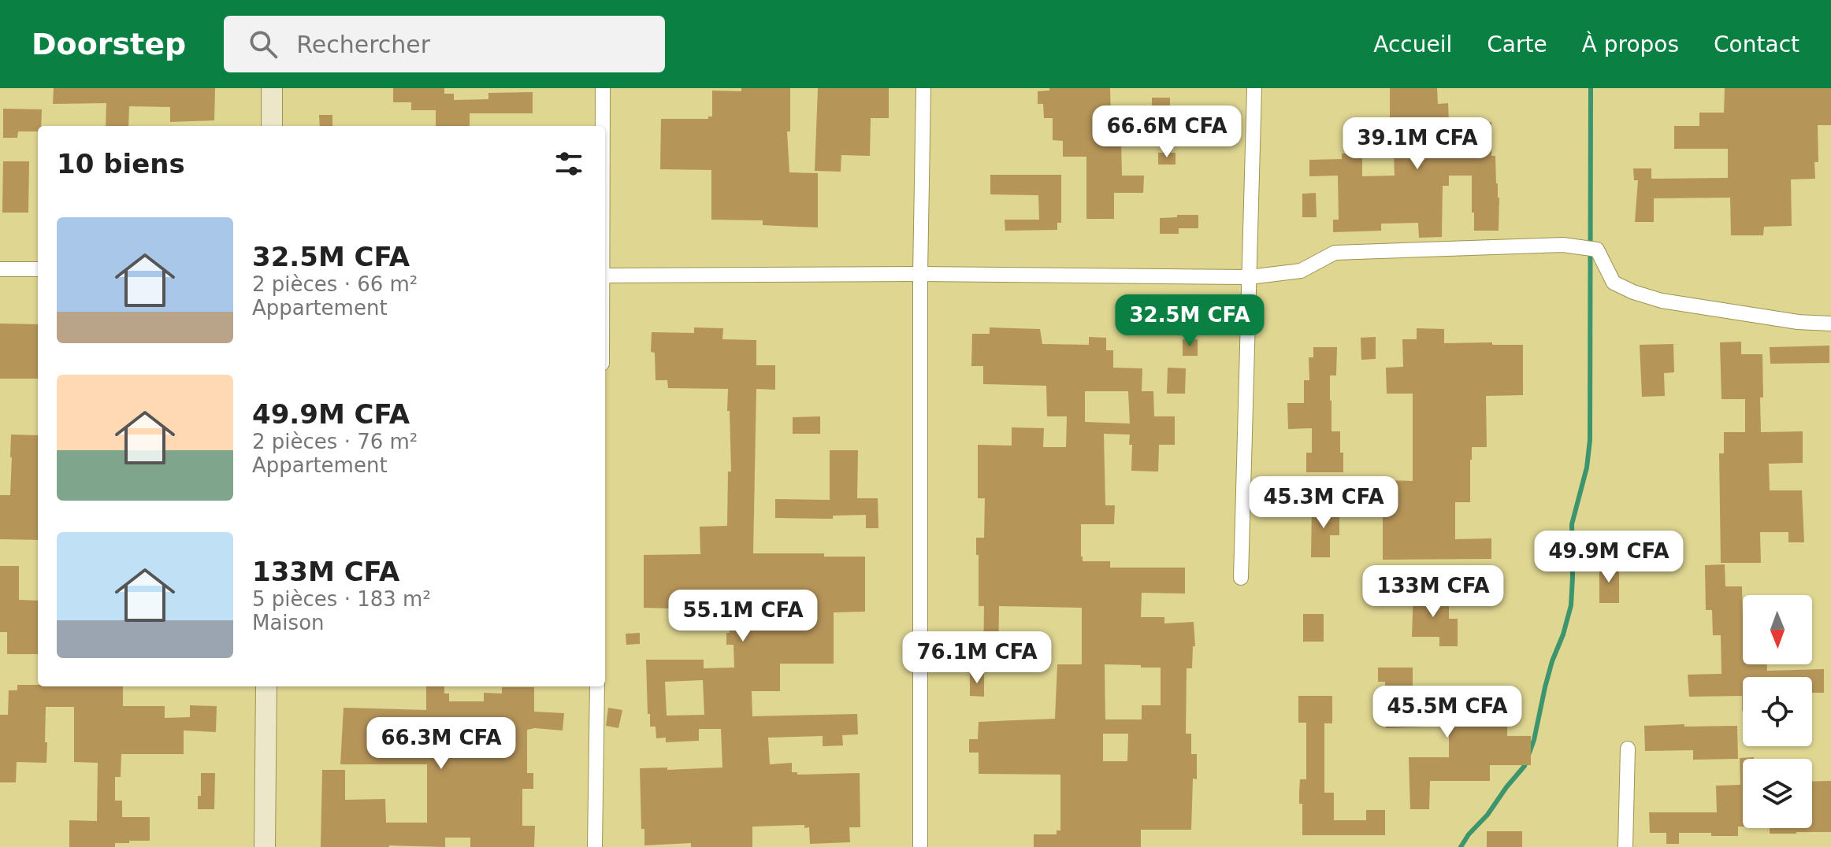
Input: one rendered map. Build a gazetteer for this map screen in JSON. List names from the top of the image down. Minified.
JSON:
{"north":"bottom","page":{"header":"Doorstep","search":"Rechercher","nav":["Accueil","Carte","À propos","Contact"],"price":["66.6M CFA","39.1M CFA","32.5M CFA","45.3M CFA","49.9M CFA","133M CFA","55.1M CFA","76.1M CFA","45.5M CFA","66.3M CFA"],"heading":"10 biens","list":[{"name":"32.5M CFA","note":"2 pièces · 66 m² · Appartement"},{"name":"49.9M CFA","note":"2 pièces · 76 m² · Appartement"},{"name":"133M CFA","note":"5 pièces · 183 m² · Maison"}]}}
